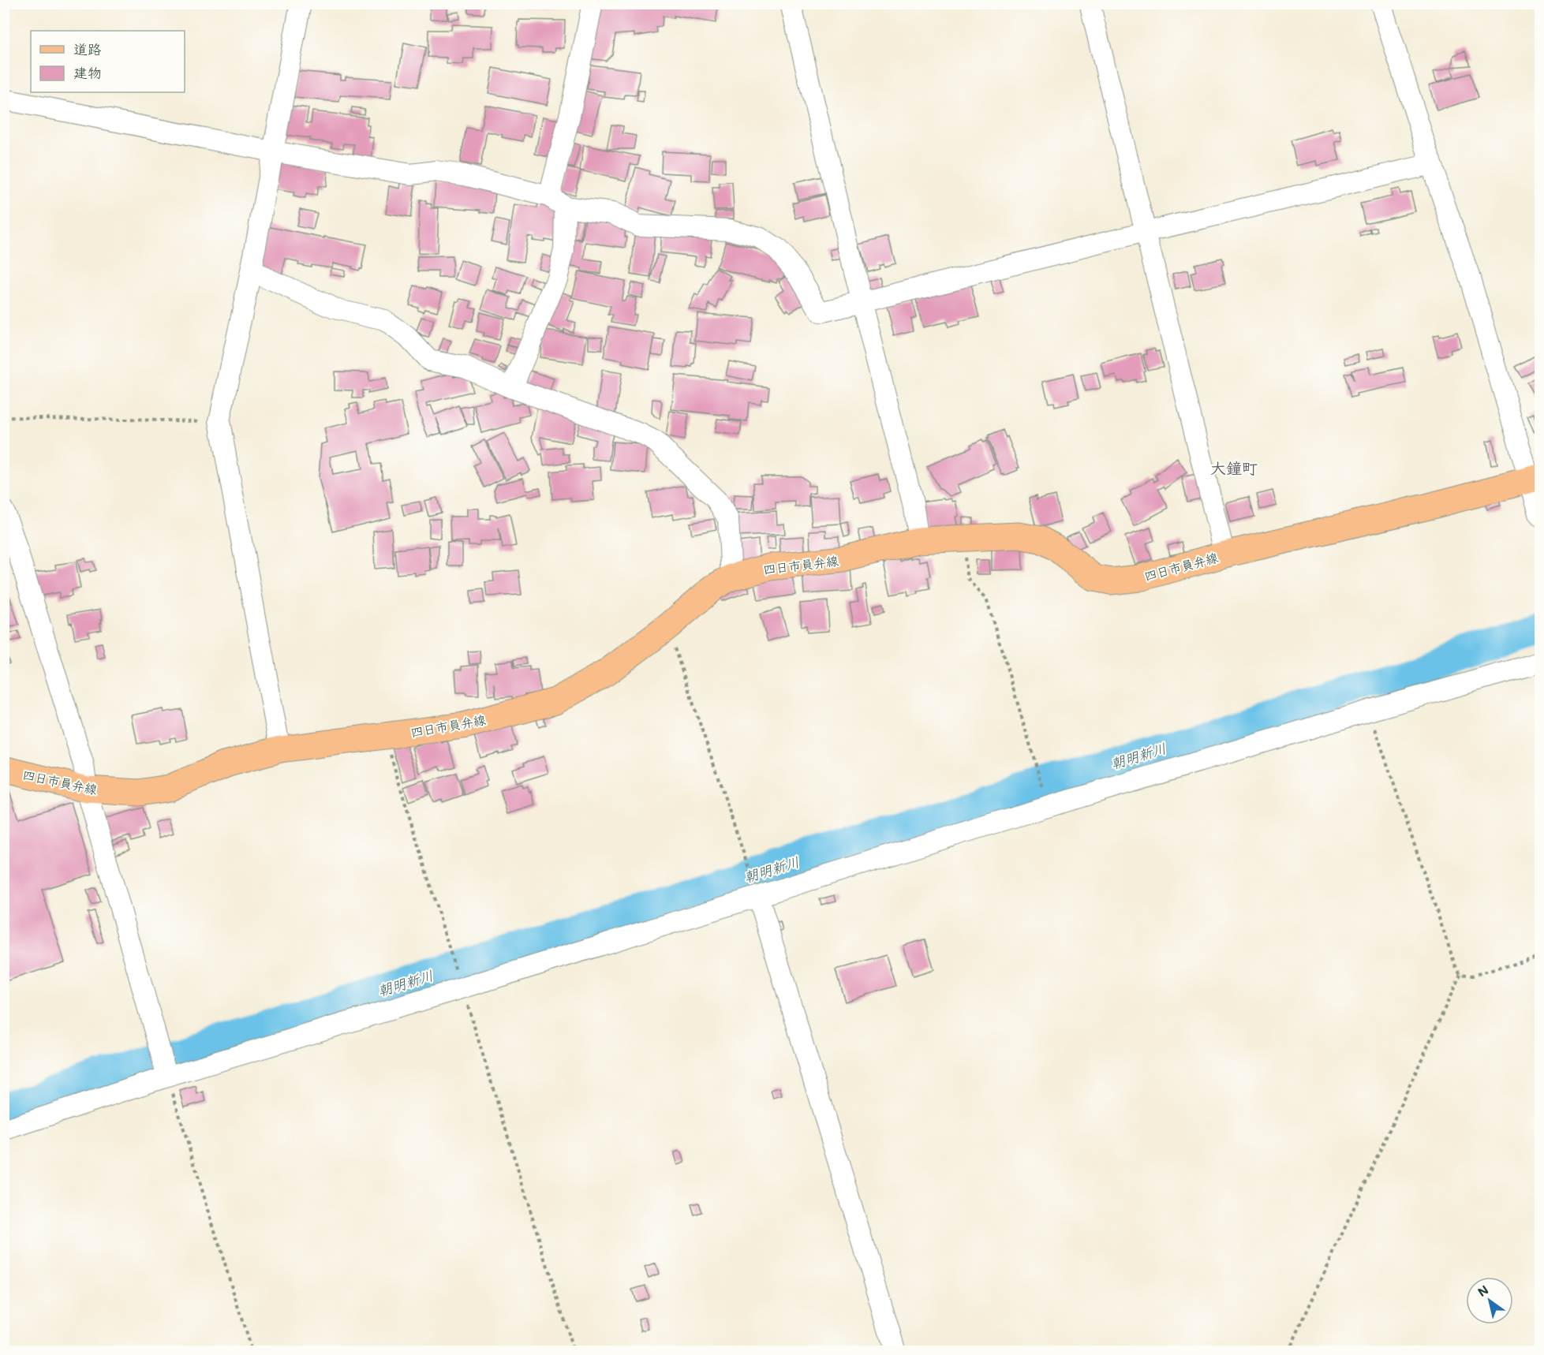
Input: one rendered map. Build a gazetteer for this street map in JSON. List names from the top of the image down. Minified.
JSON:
{"streets":{"main road":["四日市員弁線"]},"districts":["大鐘町"],"water":["朝明新川"],"legend":["道路","建物"],"north":"top left"}
